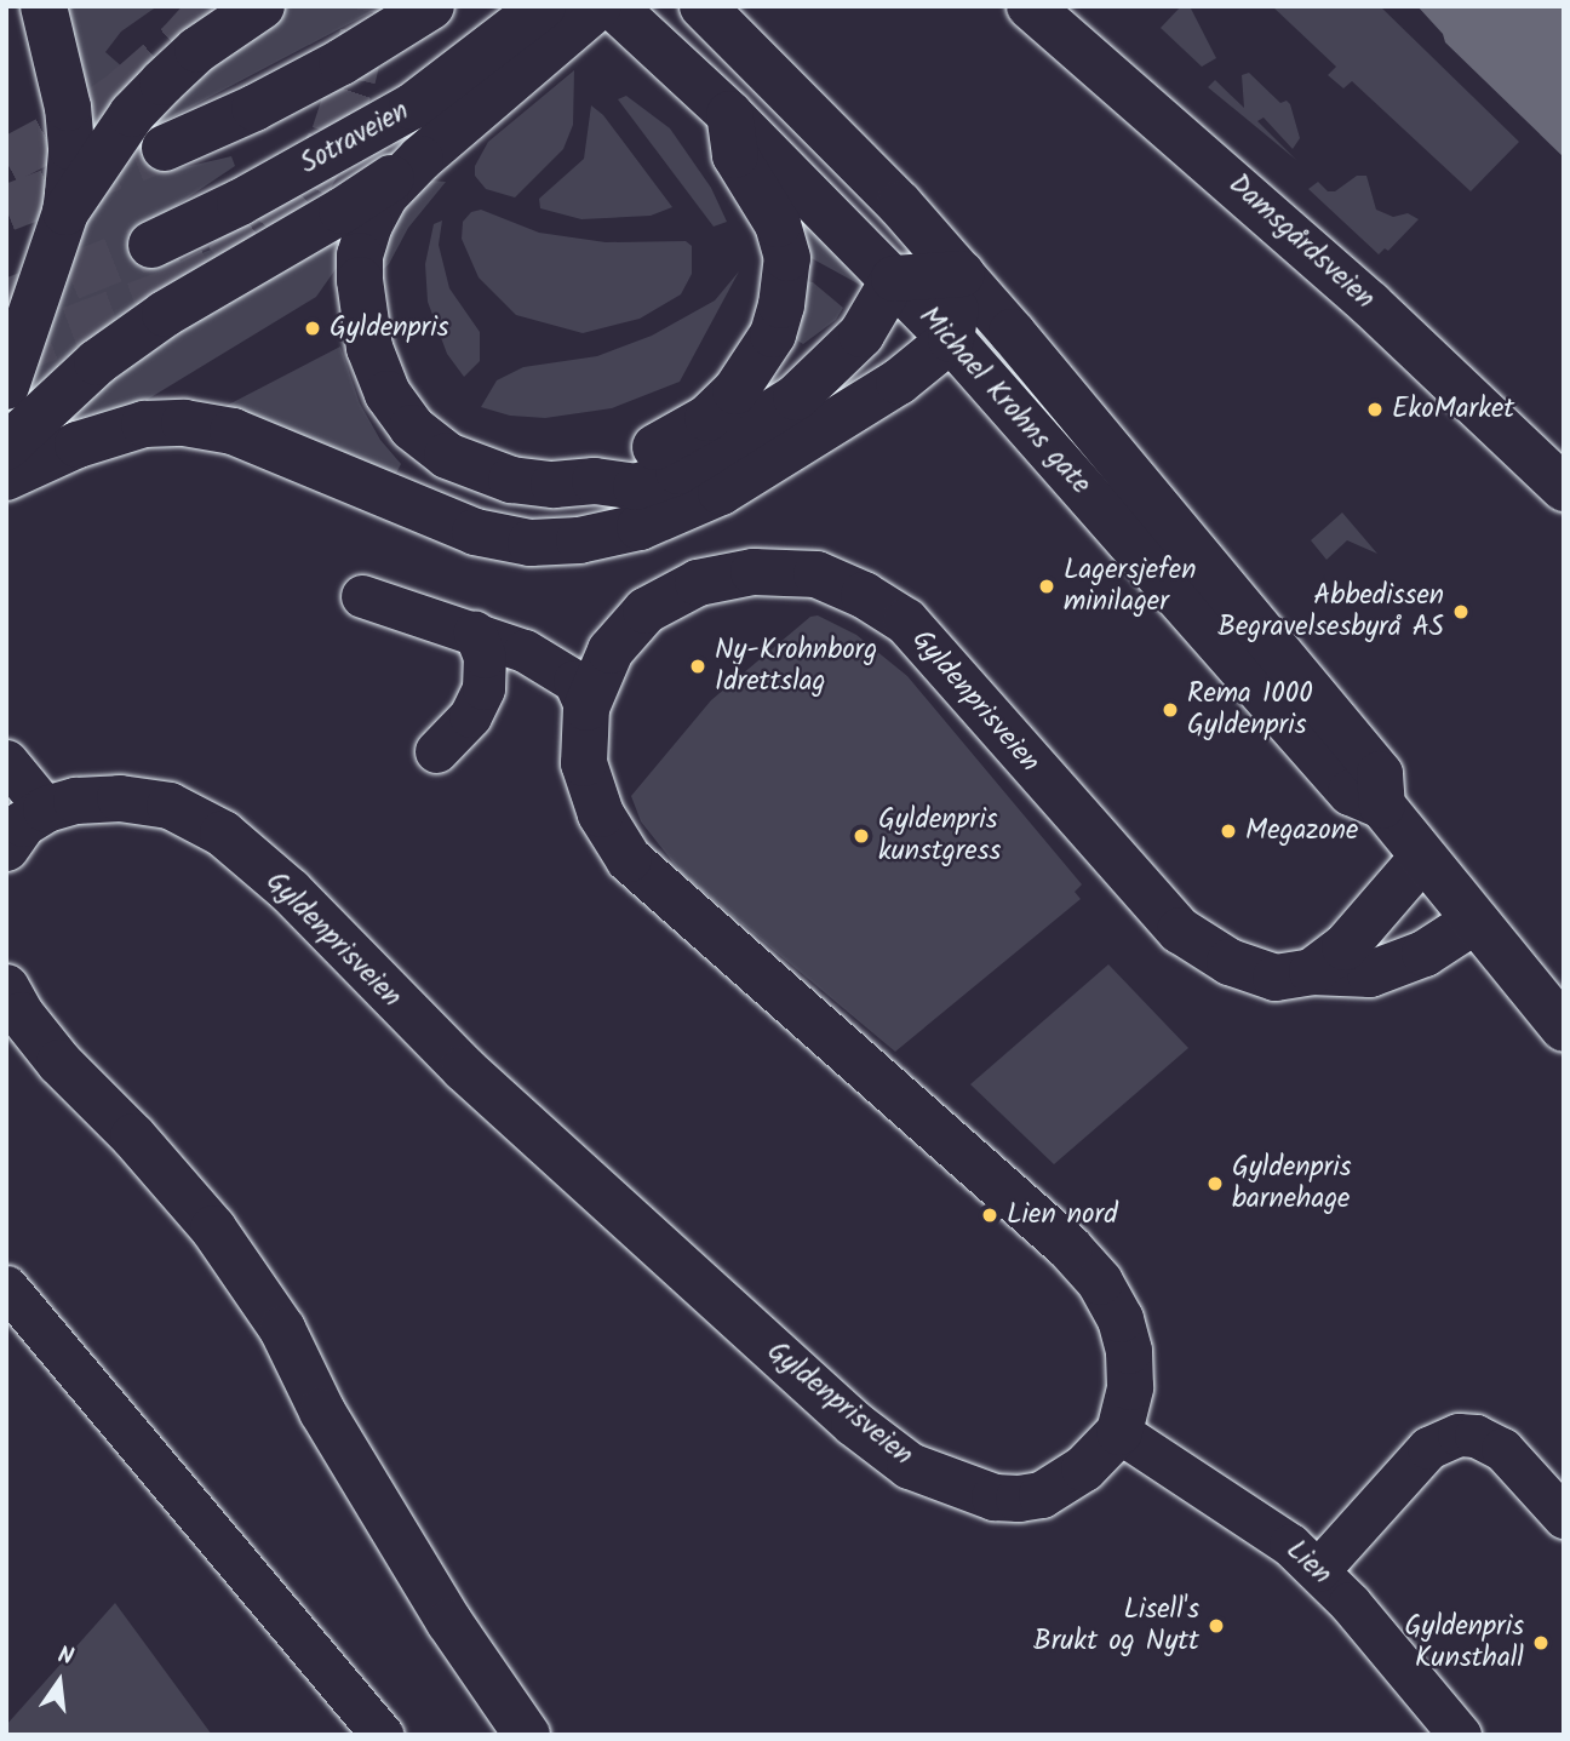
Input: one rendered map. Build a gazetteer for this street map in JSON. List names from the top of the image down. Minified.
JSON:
{"streets":{"main road":["Sotraveien","Damsgårdsveien","Michael Krohns gate","Gyldenprisveien"],"street":["Lien"]},"crossings":[["Michael Krohns gate","Gyldenprisveien"],["Gyldenprisveien","Lien"]],"places":["Gyldenpris","EkoMarket","Lagersjefen minilager","Abbedissen Begravelsesbyrå AS","Ny-Krohnborg Idrettslag","Rema 1000 Gyldenpris","Megazone","Gyldenpris kunstgress","Gyldenpris barnehage","Lien nord","Lisell's Brukt og Nytt","Gyldenpris Kunsthall"],"north":"top"}
